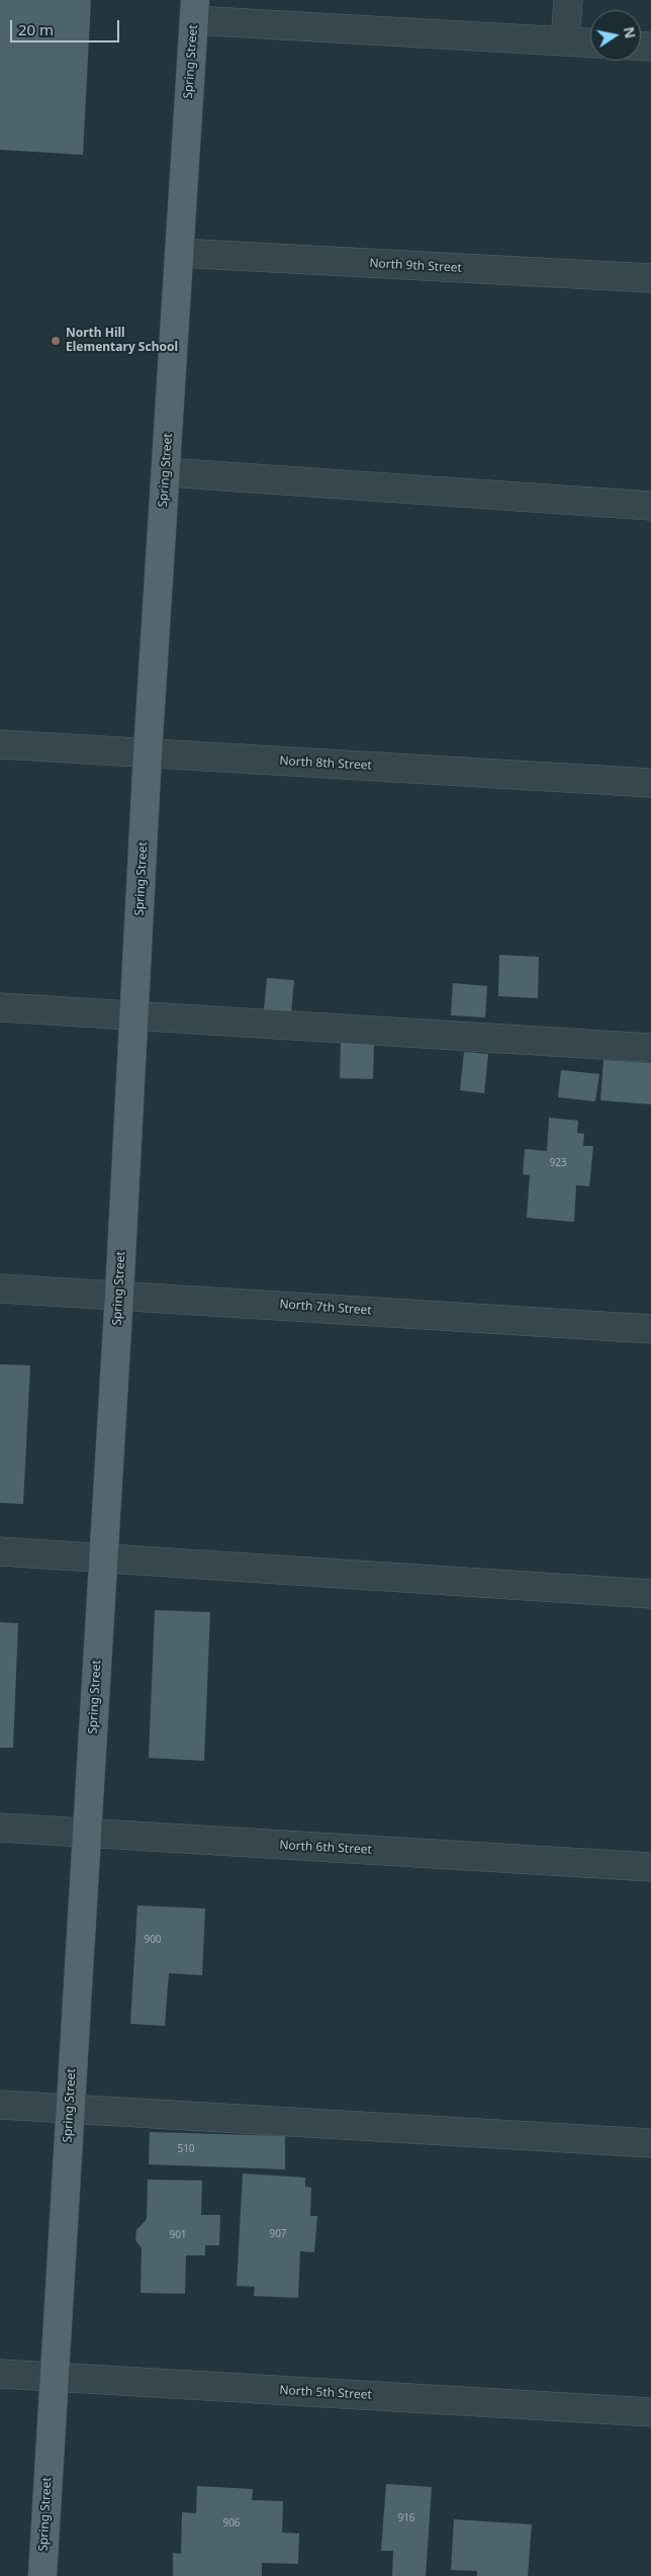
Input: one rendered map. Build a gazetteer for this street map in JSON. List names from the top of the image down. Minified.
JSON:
{"streets":{"main road":["Spring Street"],"street":["North 9th Street","North 8th Street","North 7th Street","North 6th Street","North 5th Street"]},"crossings":[["Spring Street","North 9th Street"],["Spring Street","North 8th Street"],["Spring Street","North 7th Street"],["Spring Street","North 6th Street"],["Spring Street","North 5th Street"]],"places":["North Hill Elementary School"],"house_numbers":["923","900","510","907","901","916","906"],"scale_bar":"20 m","north":"right"}
